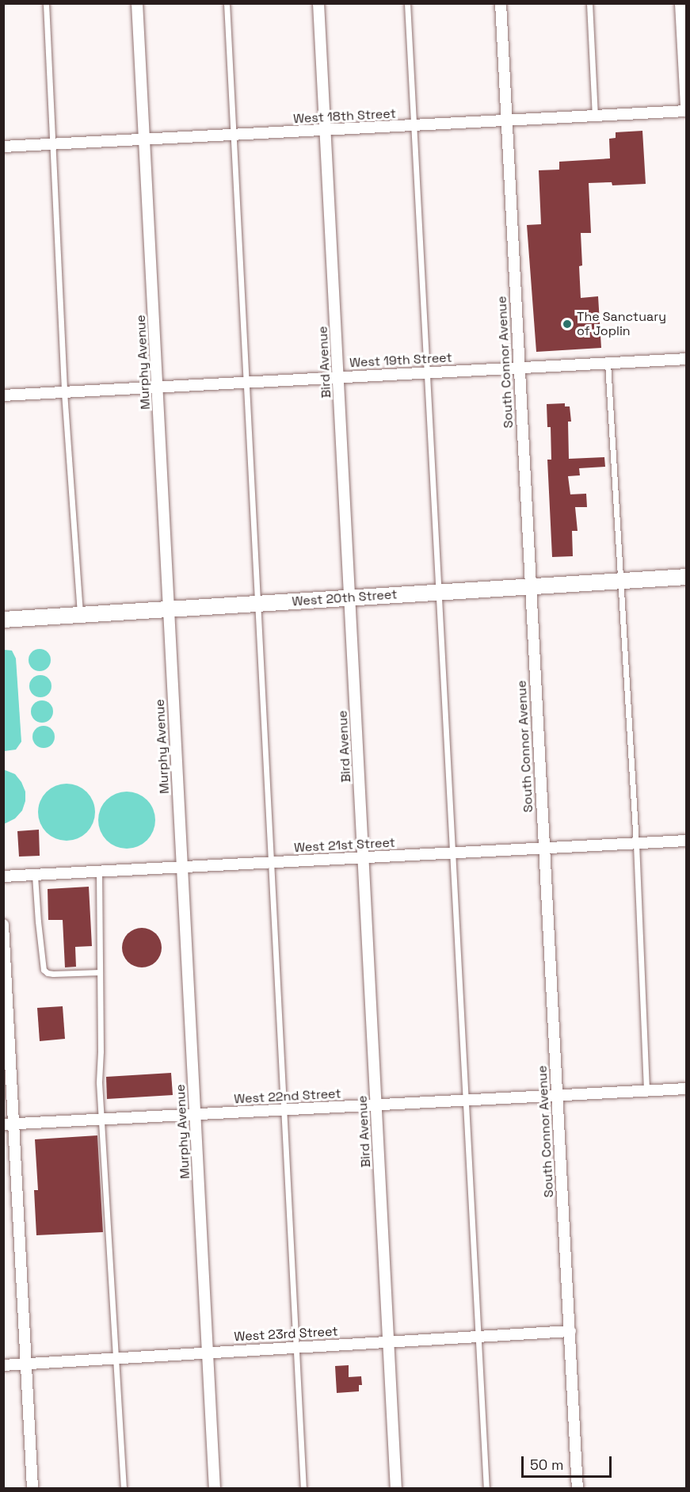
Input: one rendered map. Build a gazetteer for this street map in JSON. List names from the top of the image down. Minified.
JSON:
{"streets":{"main road":["West 20th Street"],"street":["West 18th Street","West 19th Street","Murphy Avenue","Bird Avenue","South Connor Avenue","West 21st Street","West 22nd Street","West 23rd Street"]},"crossings":[["West 18th Street","Murphy Avenue"],["West 18th Street","Bird Avenue"],["West 18th Street","South Connor Avenue"],["West 19th Street","Murphy Avenue"],["West 19th Street","Bird Avenue"],["West 19th Street","South Connor Avenue"],["Murphy Avenue","West 20th Street"],["Murphy Avenue","West 21st Street"],["Murphy Avenue","West 22nd Street"],["Murphy Avenue","West 23rd Street"],["Bird Avenue","West 20th Street"],["Bird Avenue","West 21st Street"],["Bird Avenue","West 22nd Street"],["Bird Avenue","West 23rd Street"],["South Connor Avenue","West 20th Street"],["South Connor Avenue","West 21st Street"],["South Connor Avenue","West 22nd Street"],["South Connor Avenue","West 23rd Street"]],"places":["The Sanctuary of Joplin"],"scale_bar":"50 m"}
